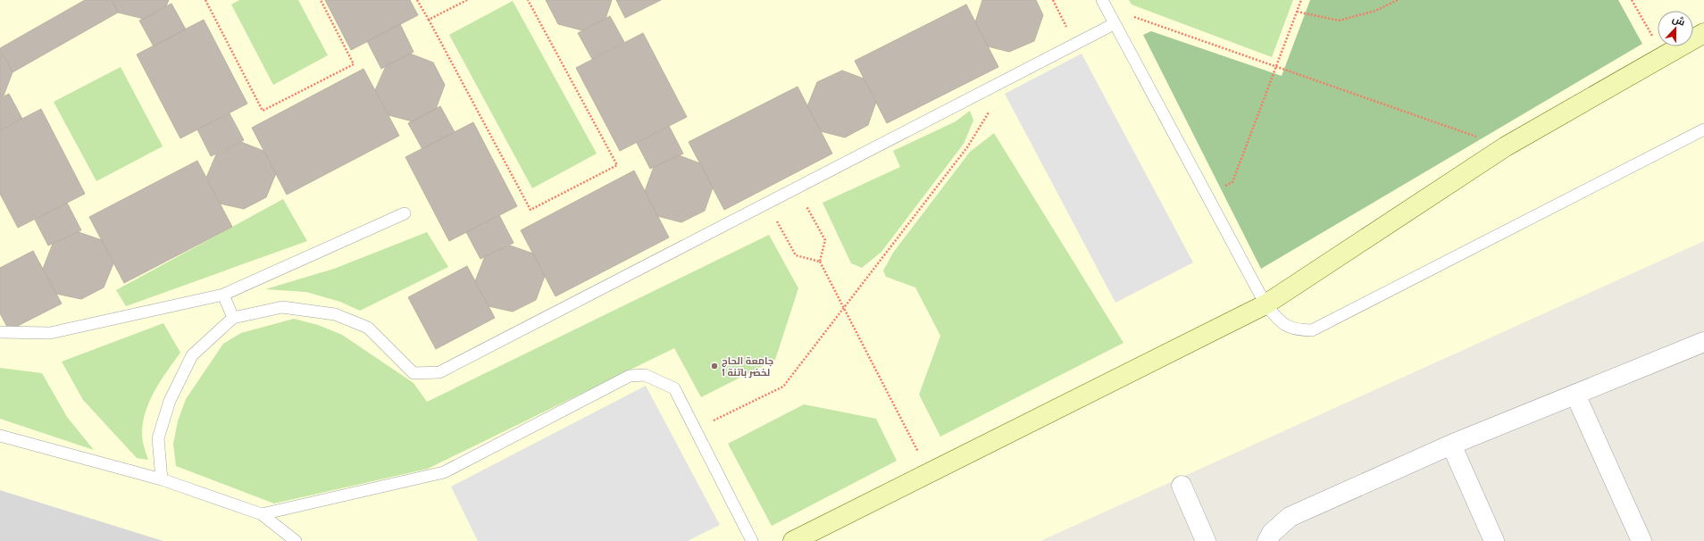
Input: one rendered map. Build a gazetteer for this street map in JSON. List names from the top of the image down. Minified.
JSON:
{"places":["جامعة الحاج لخضر باتنة 1"],"north":"top"}
